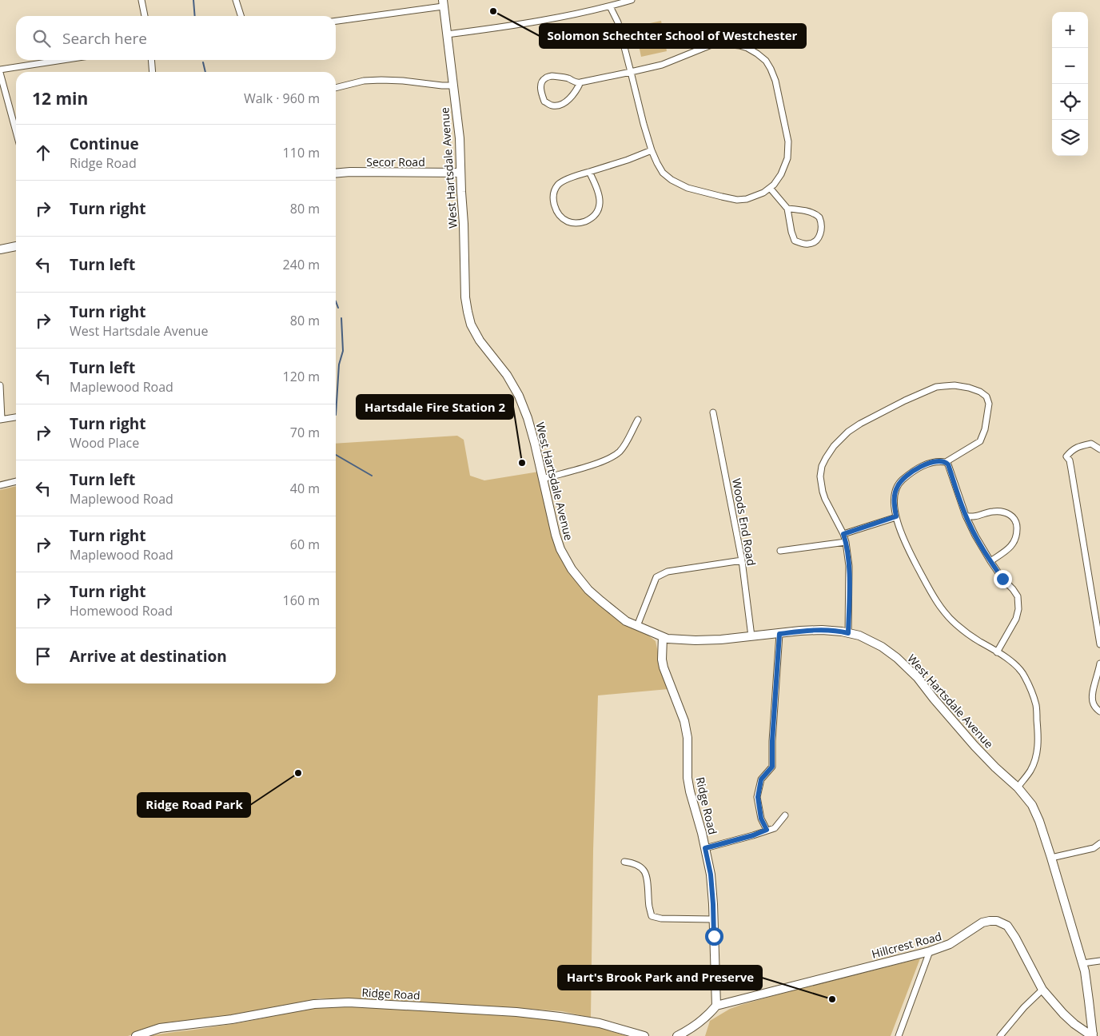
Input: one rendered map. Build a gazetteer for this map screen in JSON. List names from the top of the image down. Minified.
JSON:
{"streets":{"street":["Secor Road","West Hartsdale Avenue","Woods End Road","Ridge Road","Hillcrest Road"]},"crossings":[["Secor Road","West Hartsdale Avenue"],["West Hartsdale Avenue","Woods End Road"],["West Hartsdale Avenue","Ridge Road"],["West Hartsdale Avenue","Hillcrest Road"],["Ridge Road","Hillcrest Road"]],"places":["Solomon Schechter School of Westchester","Hartsdale Fire Station 2","Ridge Road Park","Hart's Brook Park and Preserve"],"page":{"map_buttons":["+","−"],"search":"Search here","heading":["12 min","Walk · 960 m"],"list":[["Continue","Ridge Road","110 m"],["Turn right","80 m"],["Turn left","240 m"],["Turn right","West Hartsdale Avenue","80 m"],["Turn left","Maplewood Road","120 m"],["Turn right","Wood Place","70 m"],["Turn left","Maplewood Road","40 m"],["Turn right","Maplewood Road","60 m"],["Turn right","Homewood Road","160 m"],"Arrive at destination"]}}
